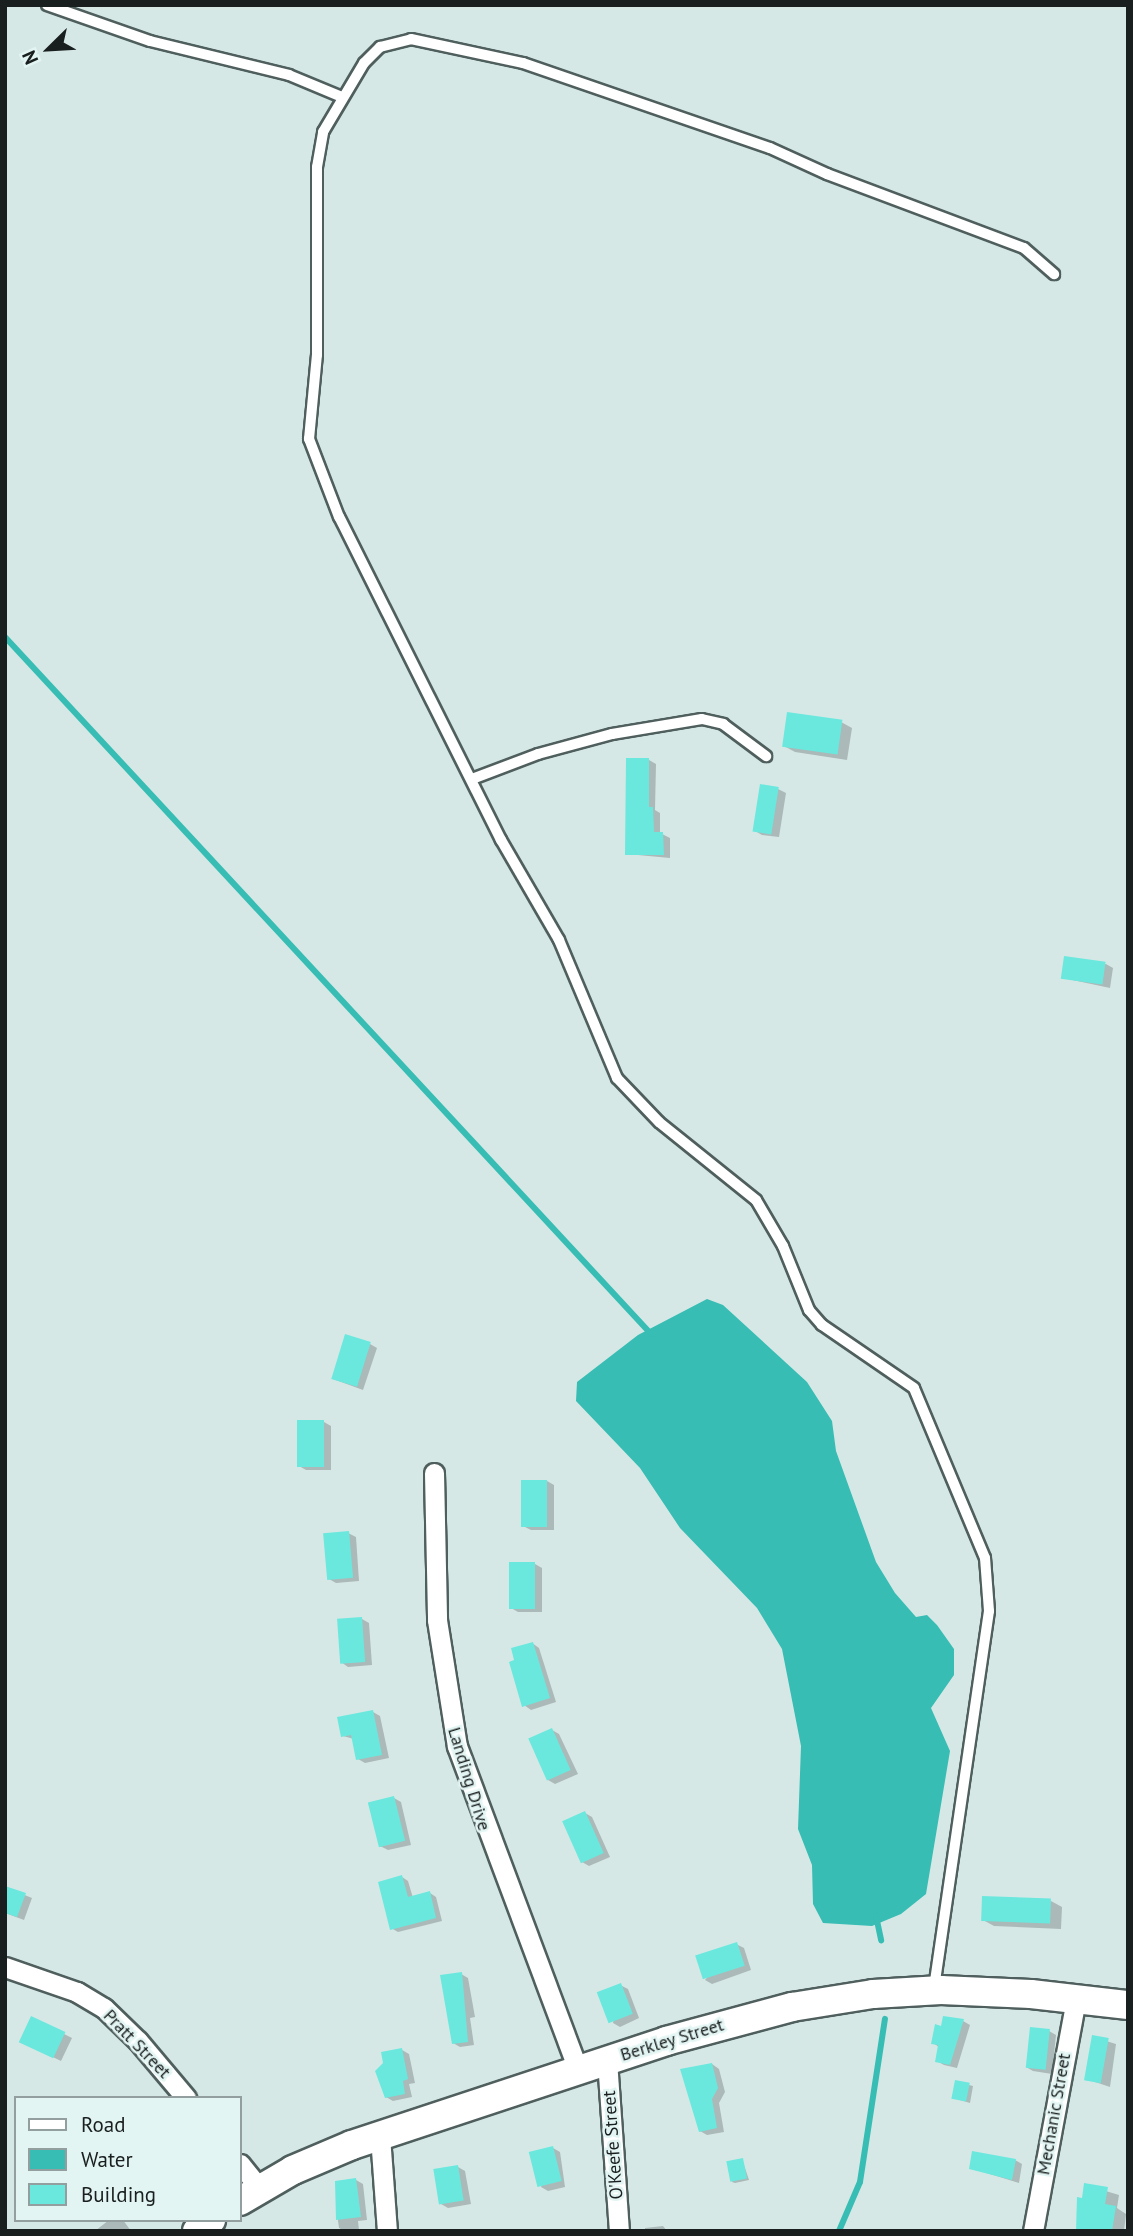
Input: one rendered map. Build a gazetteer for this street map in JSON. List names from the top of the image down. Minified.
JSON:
{"streets":{"main road":["Berkley Street"],"street":["Landing Drive","Pratt Street","Mechanic Street","O'Keefe Street"]},"crossings":[["Landing Drive","Berkley Street"],["Berkley Street","Mechanic Street"],["Berkley Street","O'Keefe Street"]],"legend":["Road","Water","Building"],"north":"bottom left"}
